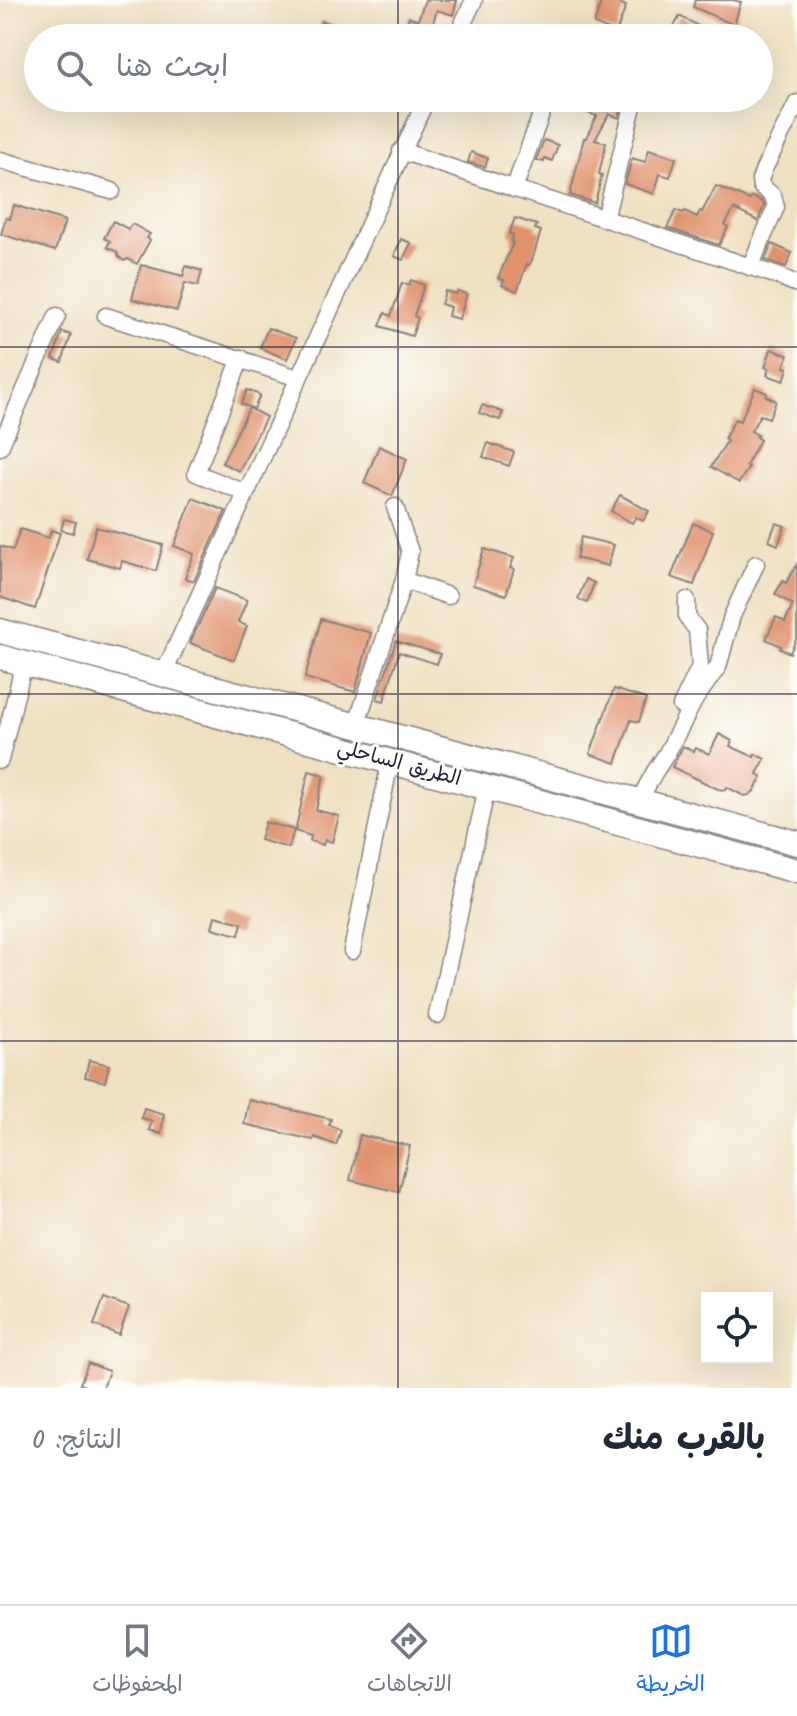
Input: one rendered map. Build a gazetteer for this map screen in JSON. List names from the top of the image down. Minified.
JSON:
{"streets":{"highway":["الطريق الساحلي"]},"page":{"search":"ابحث هنا","heading":["بالقرب منك","النتائج: 0"],"nav":["الخريطة","الاتجاهات","المحفوظات"]}}
